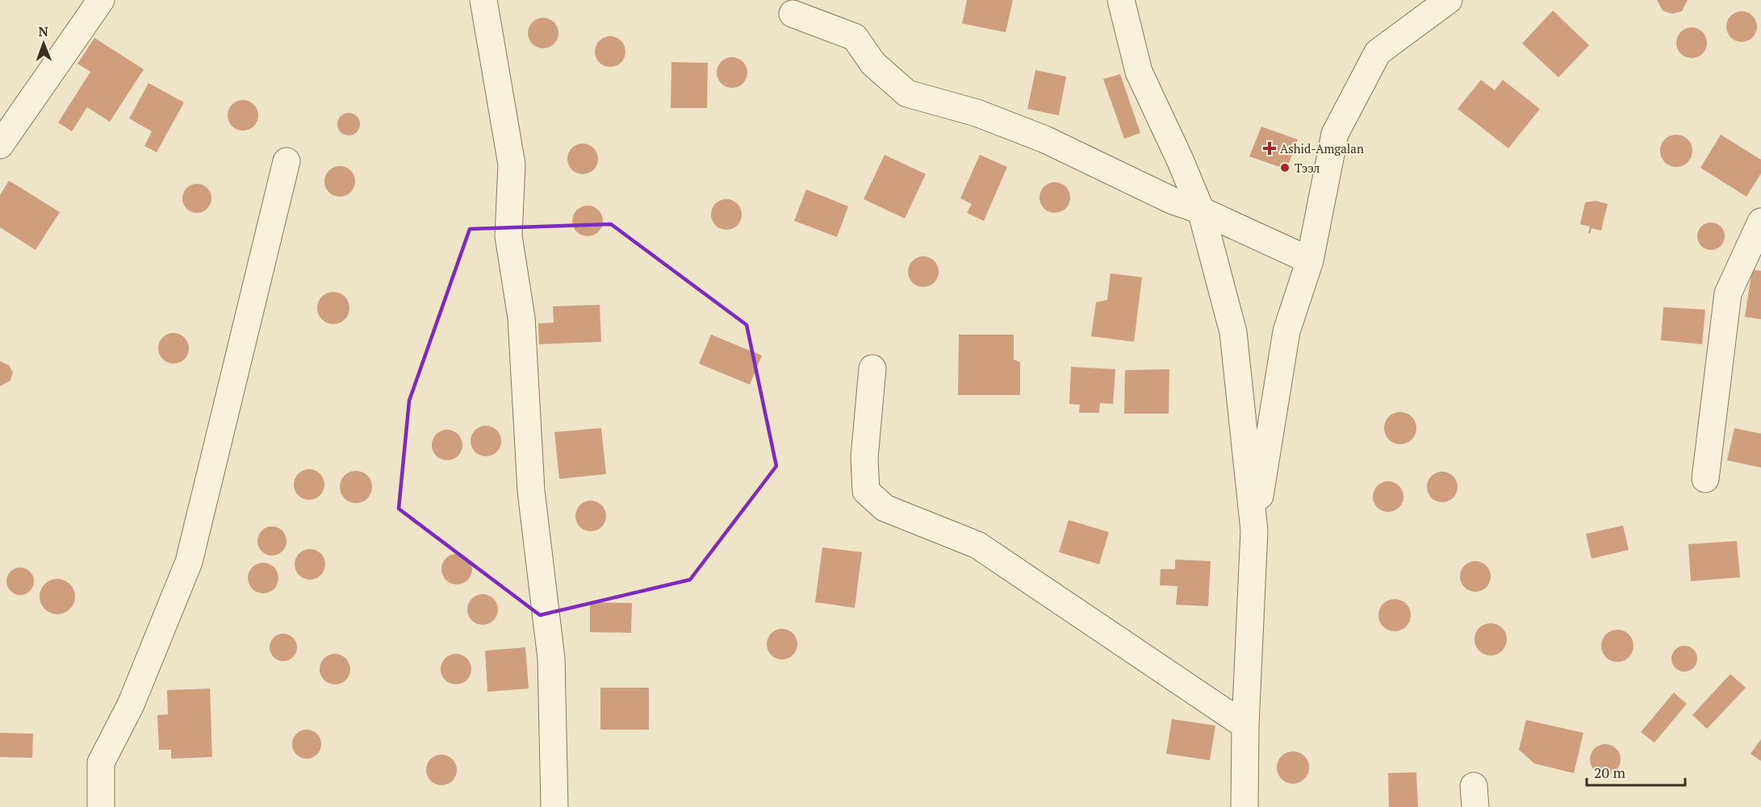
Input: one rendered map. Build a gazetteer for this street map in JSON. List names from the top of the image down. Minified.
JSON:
{"places":{"health":["Ashid-Amgalan"],"other":["Тээл"]},"scale_bar":"20 m","north":"top"}
